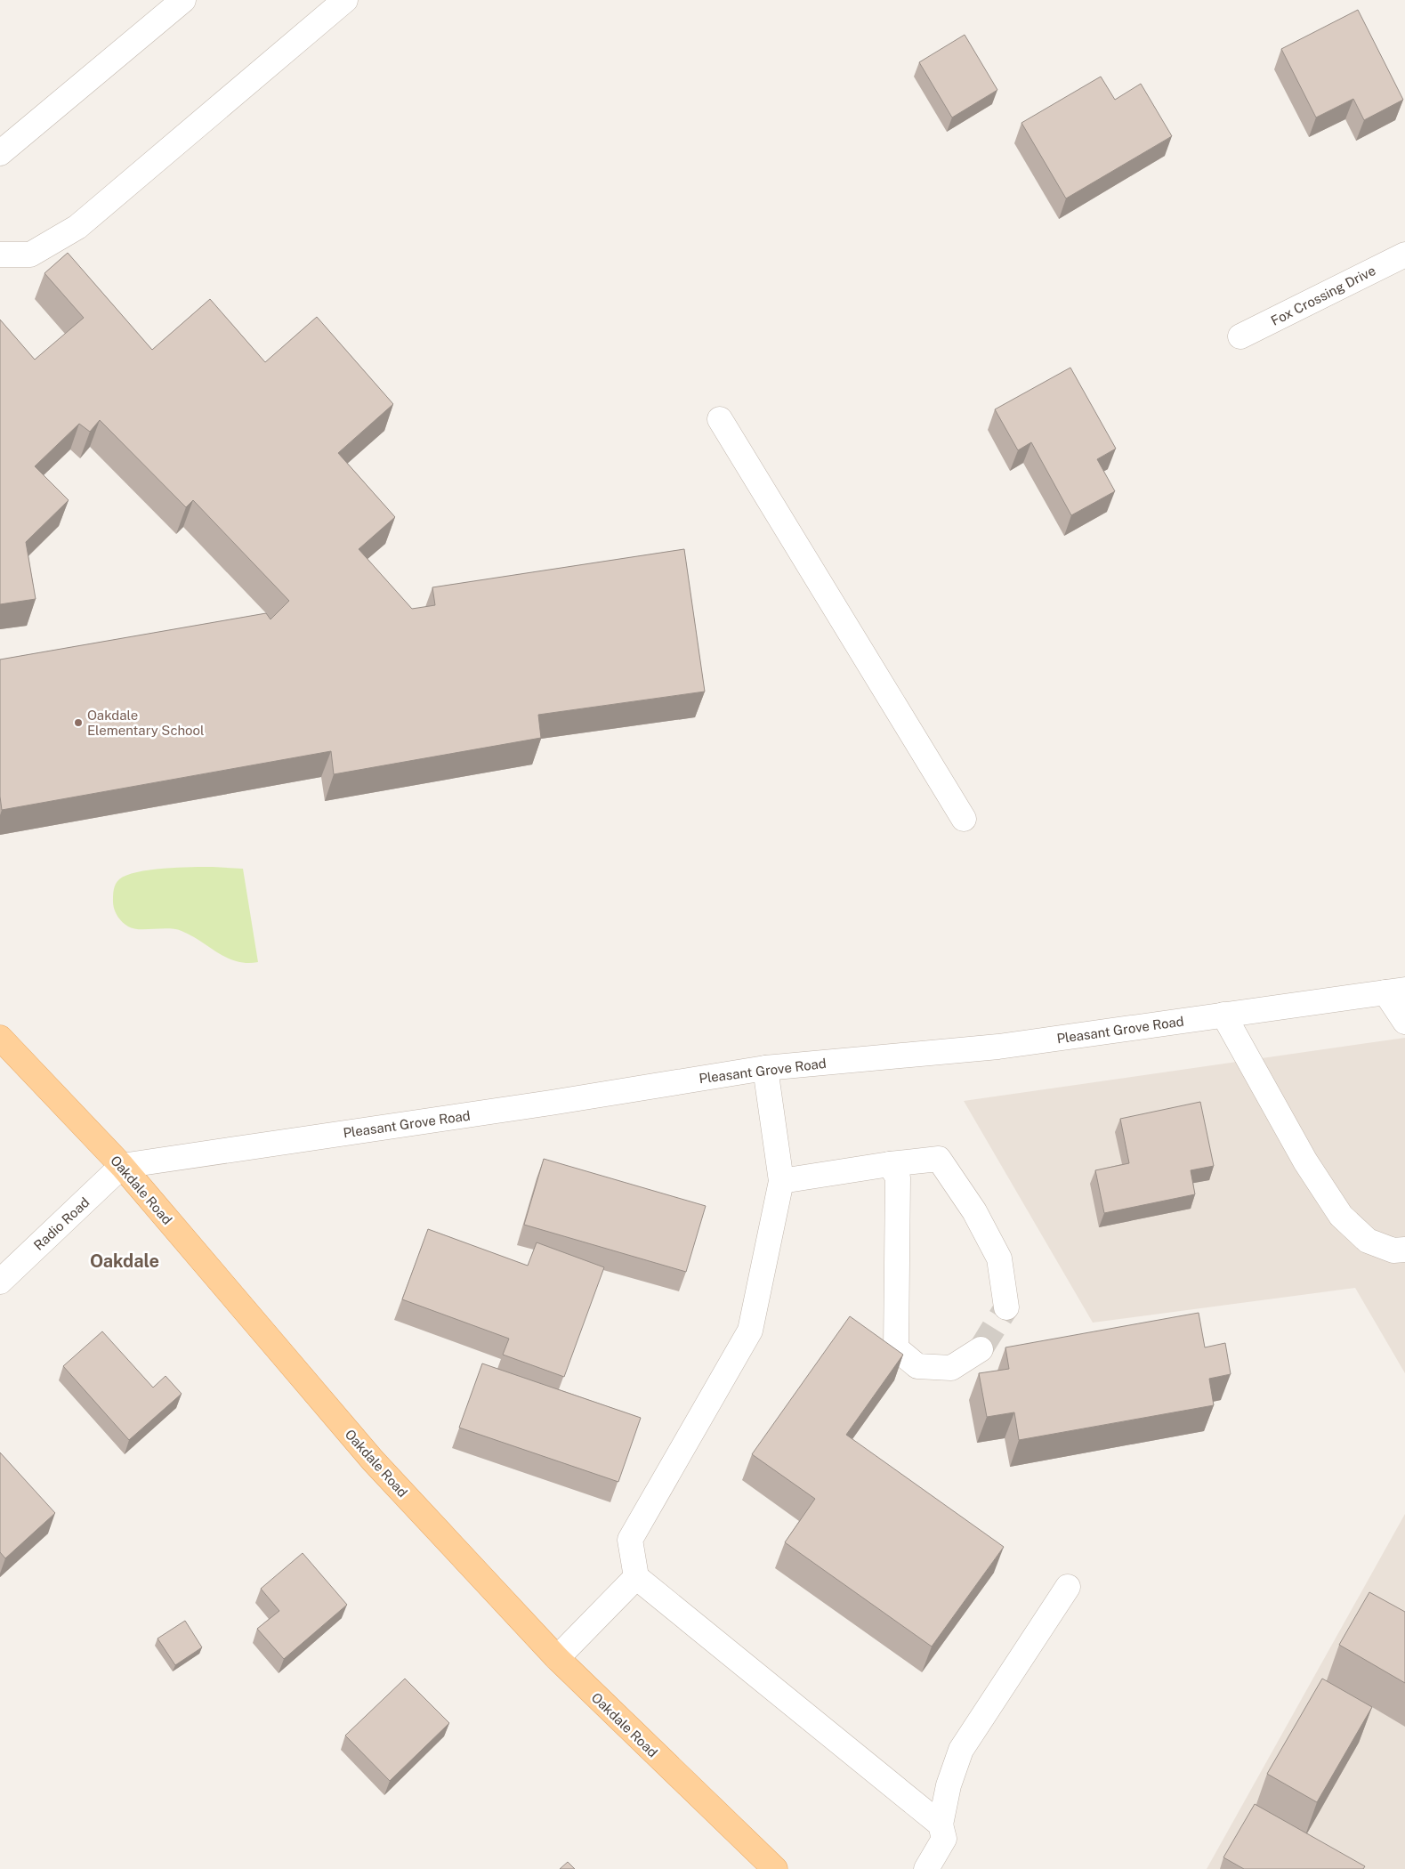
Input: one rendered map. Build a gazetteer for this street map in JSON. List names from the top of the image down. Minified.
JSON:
{"streets":{"main road":["Oakdale Road"],"street":["Fox Crossing Drive","Pleasant Grove Road","Radio Road"]},"crossings":[["Pleasant Grove Road","Oakdale Road"],["Pleasant Grove Road","Radio Road"],["Oakdale Road","Radio Road"]],"districts":["Oakdale"],"places":["Oakdale Elementary School"]}
